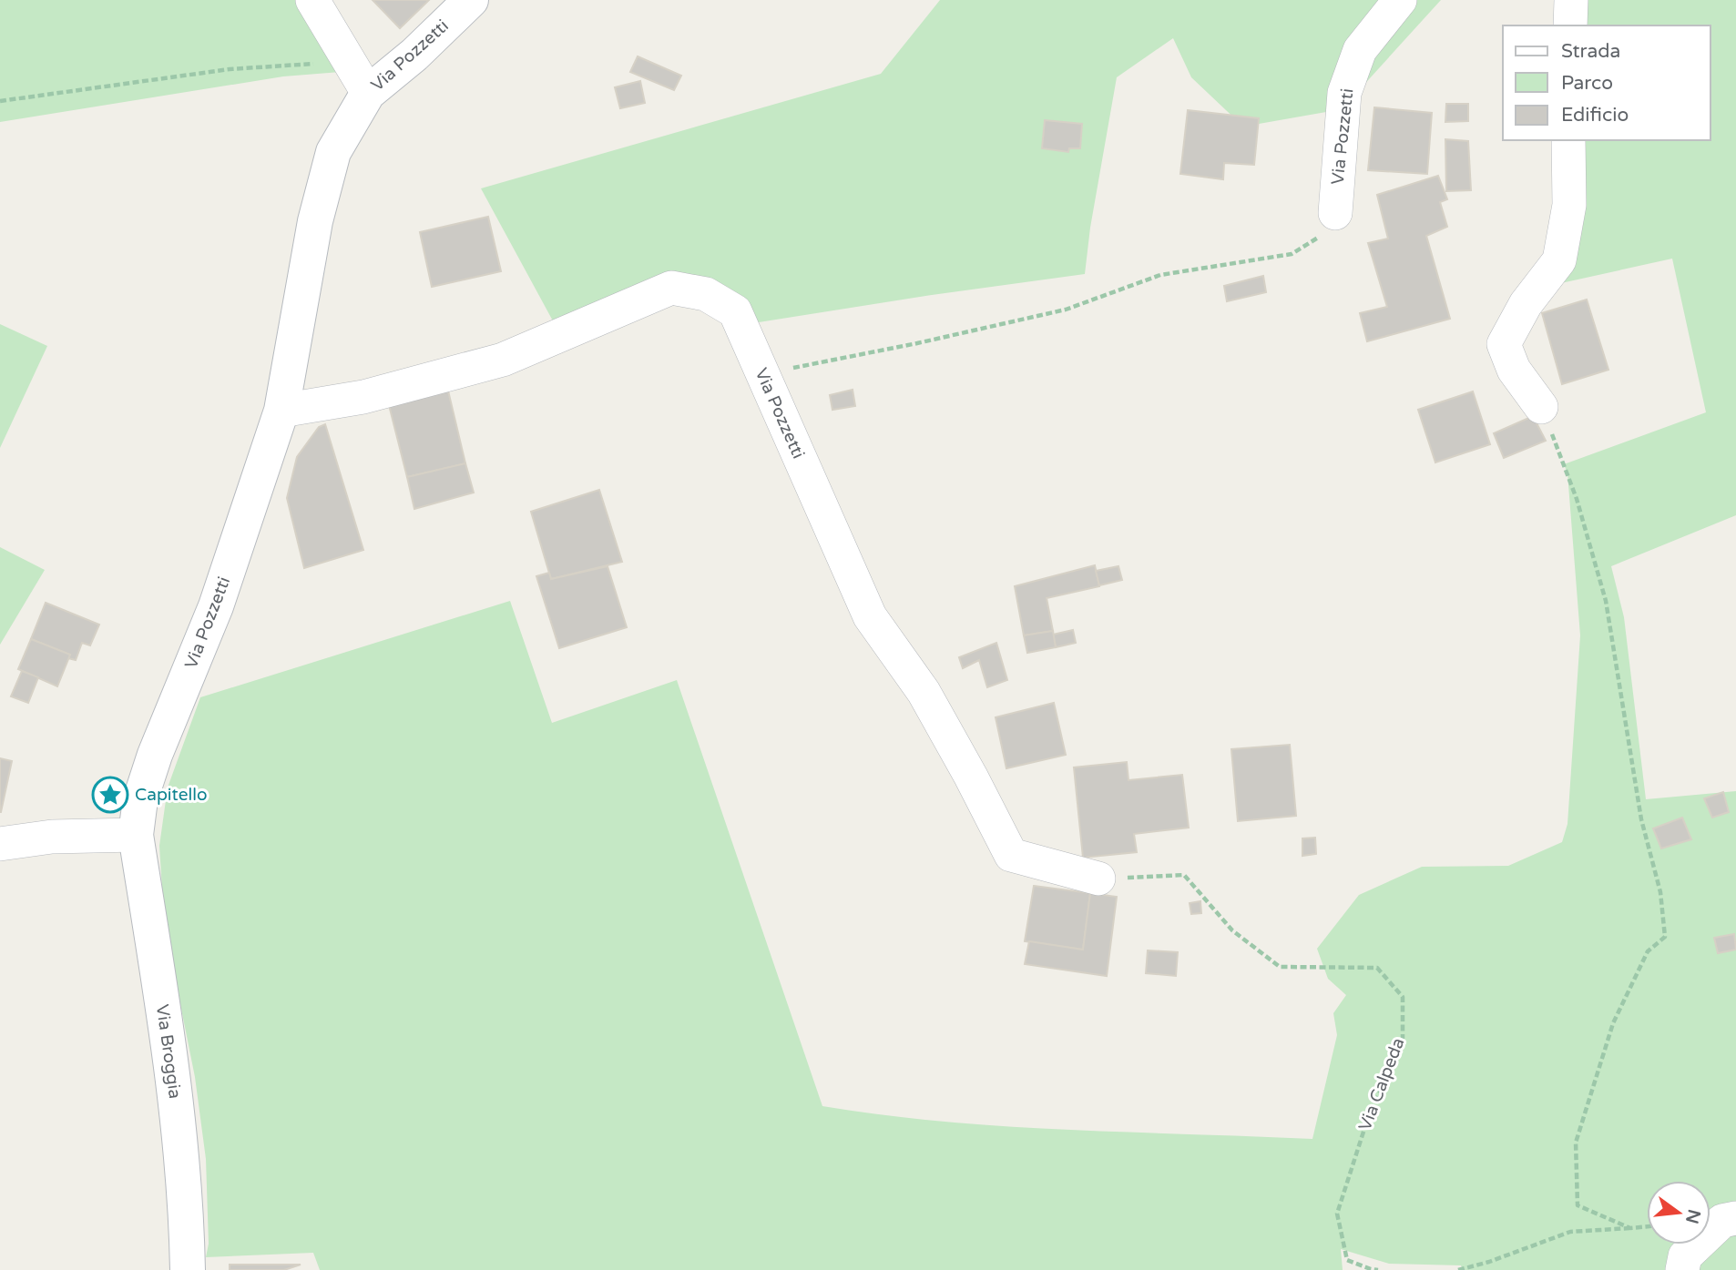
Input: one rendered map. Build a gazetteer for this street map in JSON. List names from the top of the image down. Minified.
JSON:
{"streets":{"street":["Via Pozzetti","Via Broggia"],"path":["Via Calpeda"]},"crossings":[["Via Pozzetti","Via Broggia"],["Via Pozzetti","Via Calpeda"]],"places":{"place":["Capitello"]},"legend":["Strada","Parco","Edificio"],"north":"right"}
